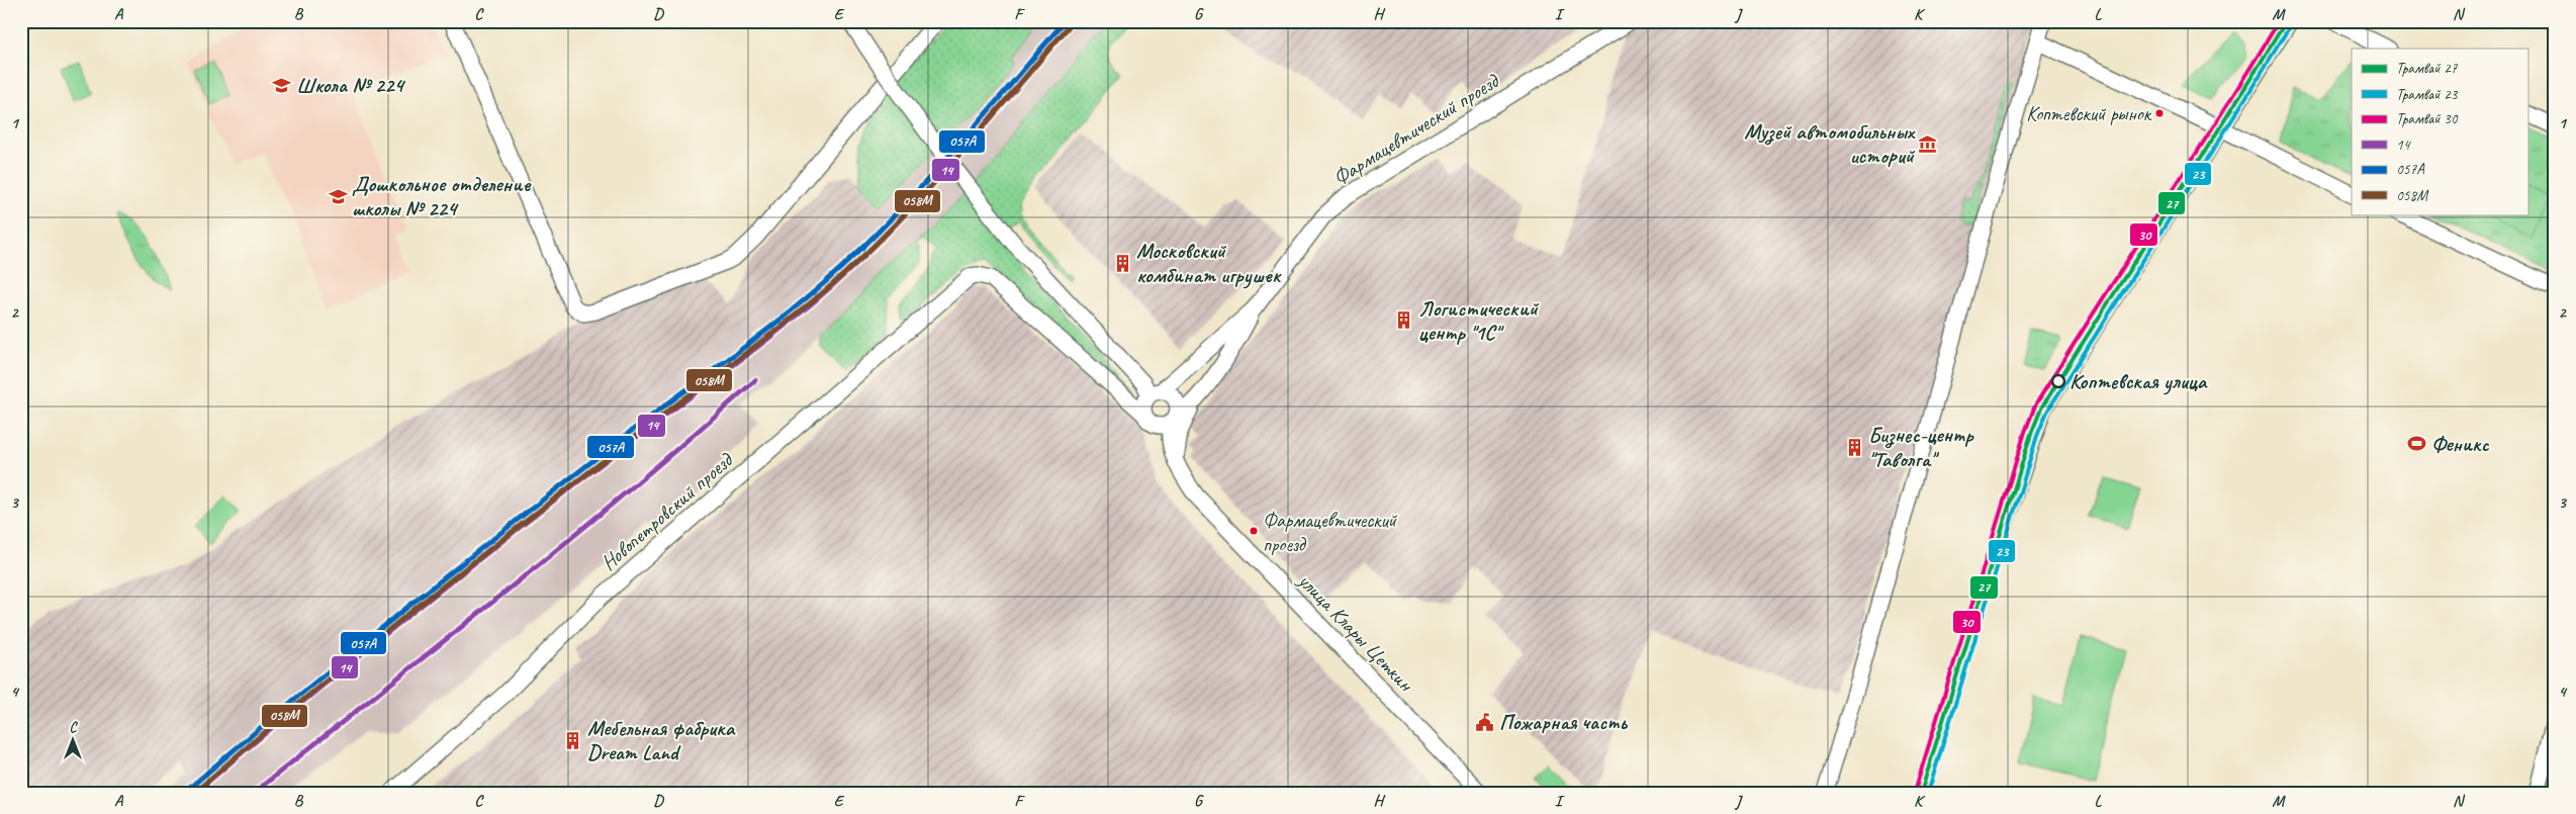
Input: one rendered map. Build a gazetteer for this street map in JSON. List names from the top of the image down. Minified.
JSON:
{"streets":{"street":["Фармацевтический проезд","Новопетровский проезд","улица Клары Цеткин"]},"crossings":[["Фармацевтический проезд","Новопетровский проезд"],["Фармацевтический проезд","улица Клары Цеткин"],["Новопетровский проезд","улица Клары Цеткин"]],"places":{"school or university":["Школа № 224","Дошкольное отделение школы № 224"],"other":["Коптевский рынок","Коптевская улица","Фармацевтический проезд"],"museum":["Музей автомобильных историй"],"building":["Московский комбинат игрушек","Логистический центр \"1С\"","Бизнес-центр \"Таволга\"","Мебельная фабрика Dream Land"],"sports":["Феникс"],"public building":["Пожарная часть"]},"lines":["tram line 27","tram line 30","transit line 14","transit line 057А","tram line 23","transit line 058М"],"legend":["Трамвай 27","Трамвай 23","Трамвай 30","14","057А","058М"],"north":"top","grid":{"columns":["A","B","C","D","E","F","G","H","I","J","K","L","M","N"],"rows":["1","2","3","4"]}}
